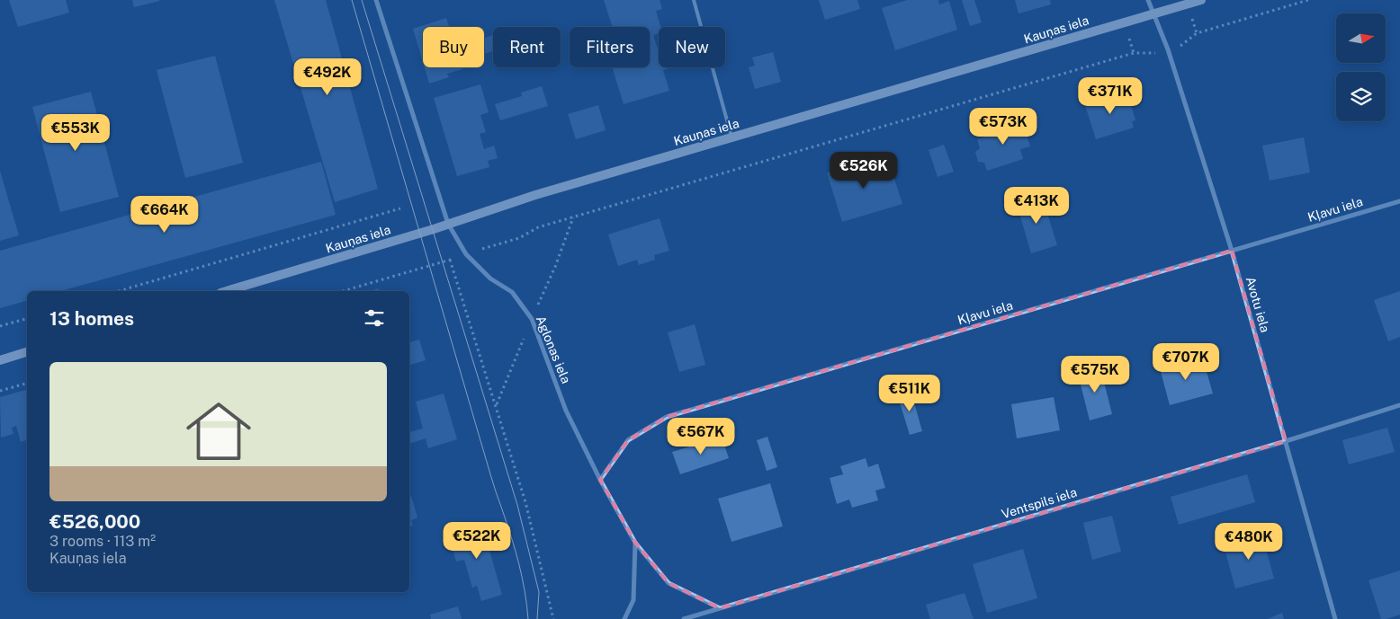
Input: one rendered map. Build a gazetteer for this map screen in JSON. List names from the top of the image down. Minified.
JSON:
{"streets":{"street":["Kauņas iela","Kļavu iela","Avotu iela","Aglonas iela","Ventspils iela"]},"crossings":[["Kauņas iela","Avotu iela"],["Kauņas iela","Aglonas iela"],["Kļavu iela","Avotu iela"],["Kļavu iela","Aglonas iela"],["Avotu iela","Ventspils iela"],["Aglonas iela","Ventspils iela"]],"north":"right","page":{"chip":["Buy","Rent","Filters","New"],"price":["€492K","€371K","€573K","€553K","€526K","€413K","€664K","€707K","€575K","€511K","€567K","€522K","€480K"],"heading":"13 homes","list":[{"name":"€526,000","note":"3 rooms · 113 m² · Kauņas iela"}]}}
